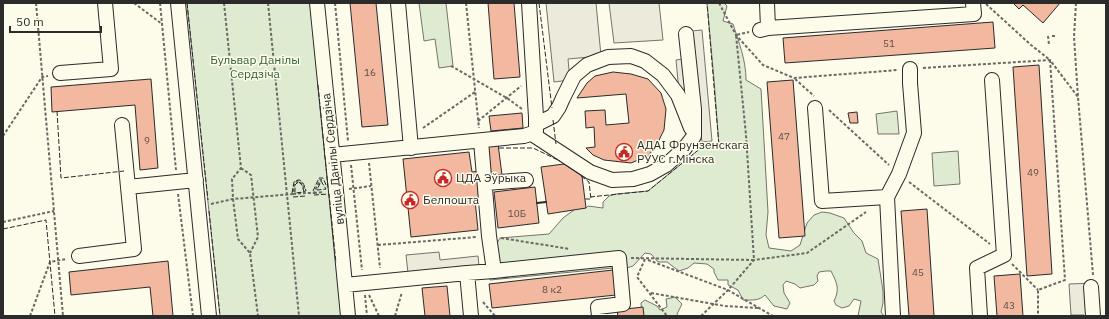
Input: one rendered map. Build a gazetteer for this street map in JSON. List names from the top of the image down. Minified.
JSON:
{"streets":{"street":["вуліца Данілы Сердзіча"]},"parks":["Бульвар Данілы Сердзіча"],"places":{"public building":["АДАІ Фрунзенскага РУУС г.Мінска","ЦДА Эўрыка","Белпошта"]},"house_numbers":["51","16","47","9","49","10Б","45","8 к2","43"],"scale_bar":"50 m"}
